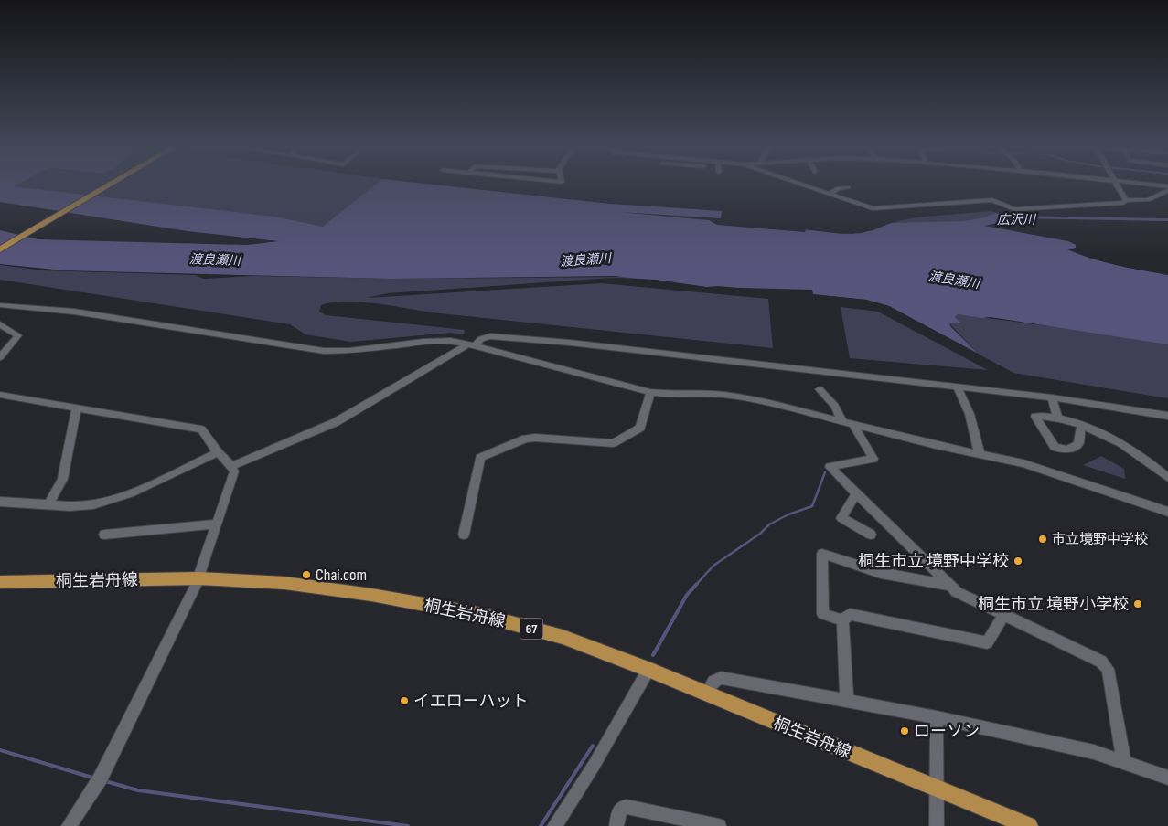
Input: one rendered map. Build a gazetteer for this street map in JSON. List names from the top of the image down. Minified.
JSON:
{"streets":{"main road":["桐生岩舟線","67"]},"water":["広沢川","渡良瀬川"],"places":["市立境野中学校","桐生市立 境野中学校","Chai.com","桐生市立 境野小学校","イエローハット","ローソン"]}
